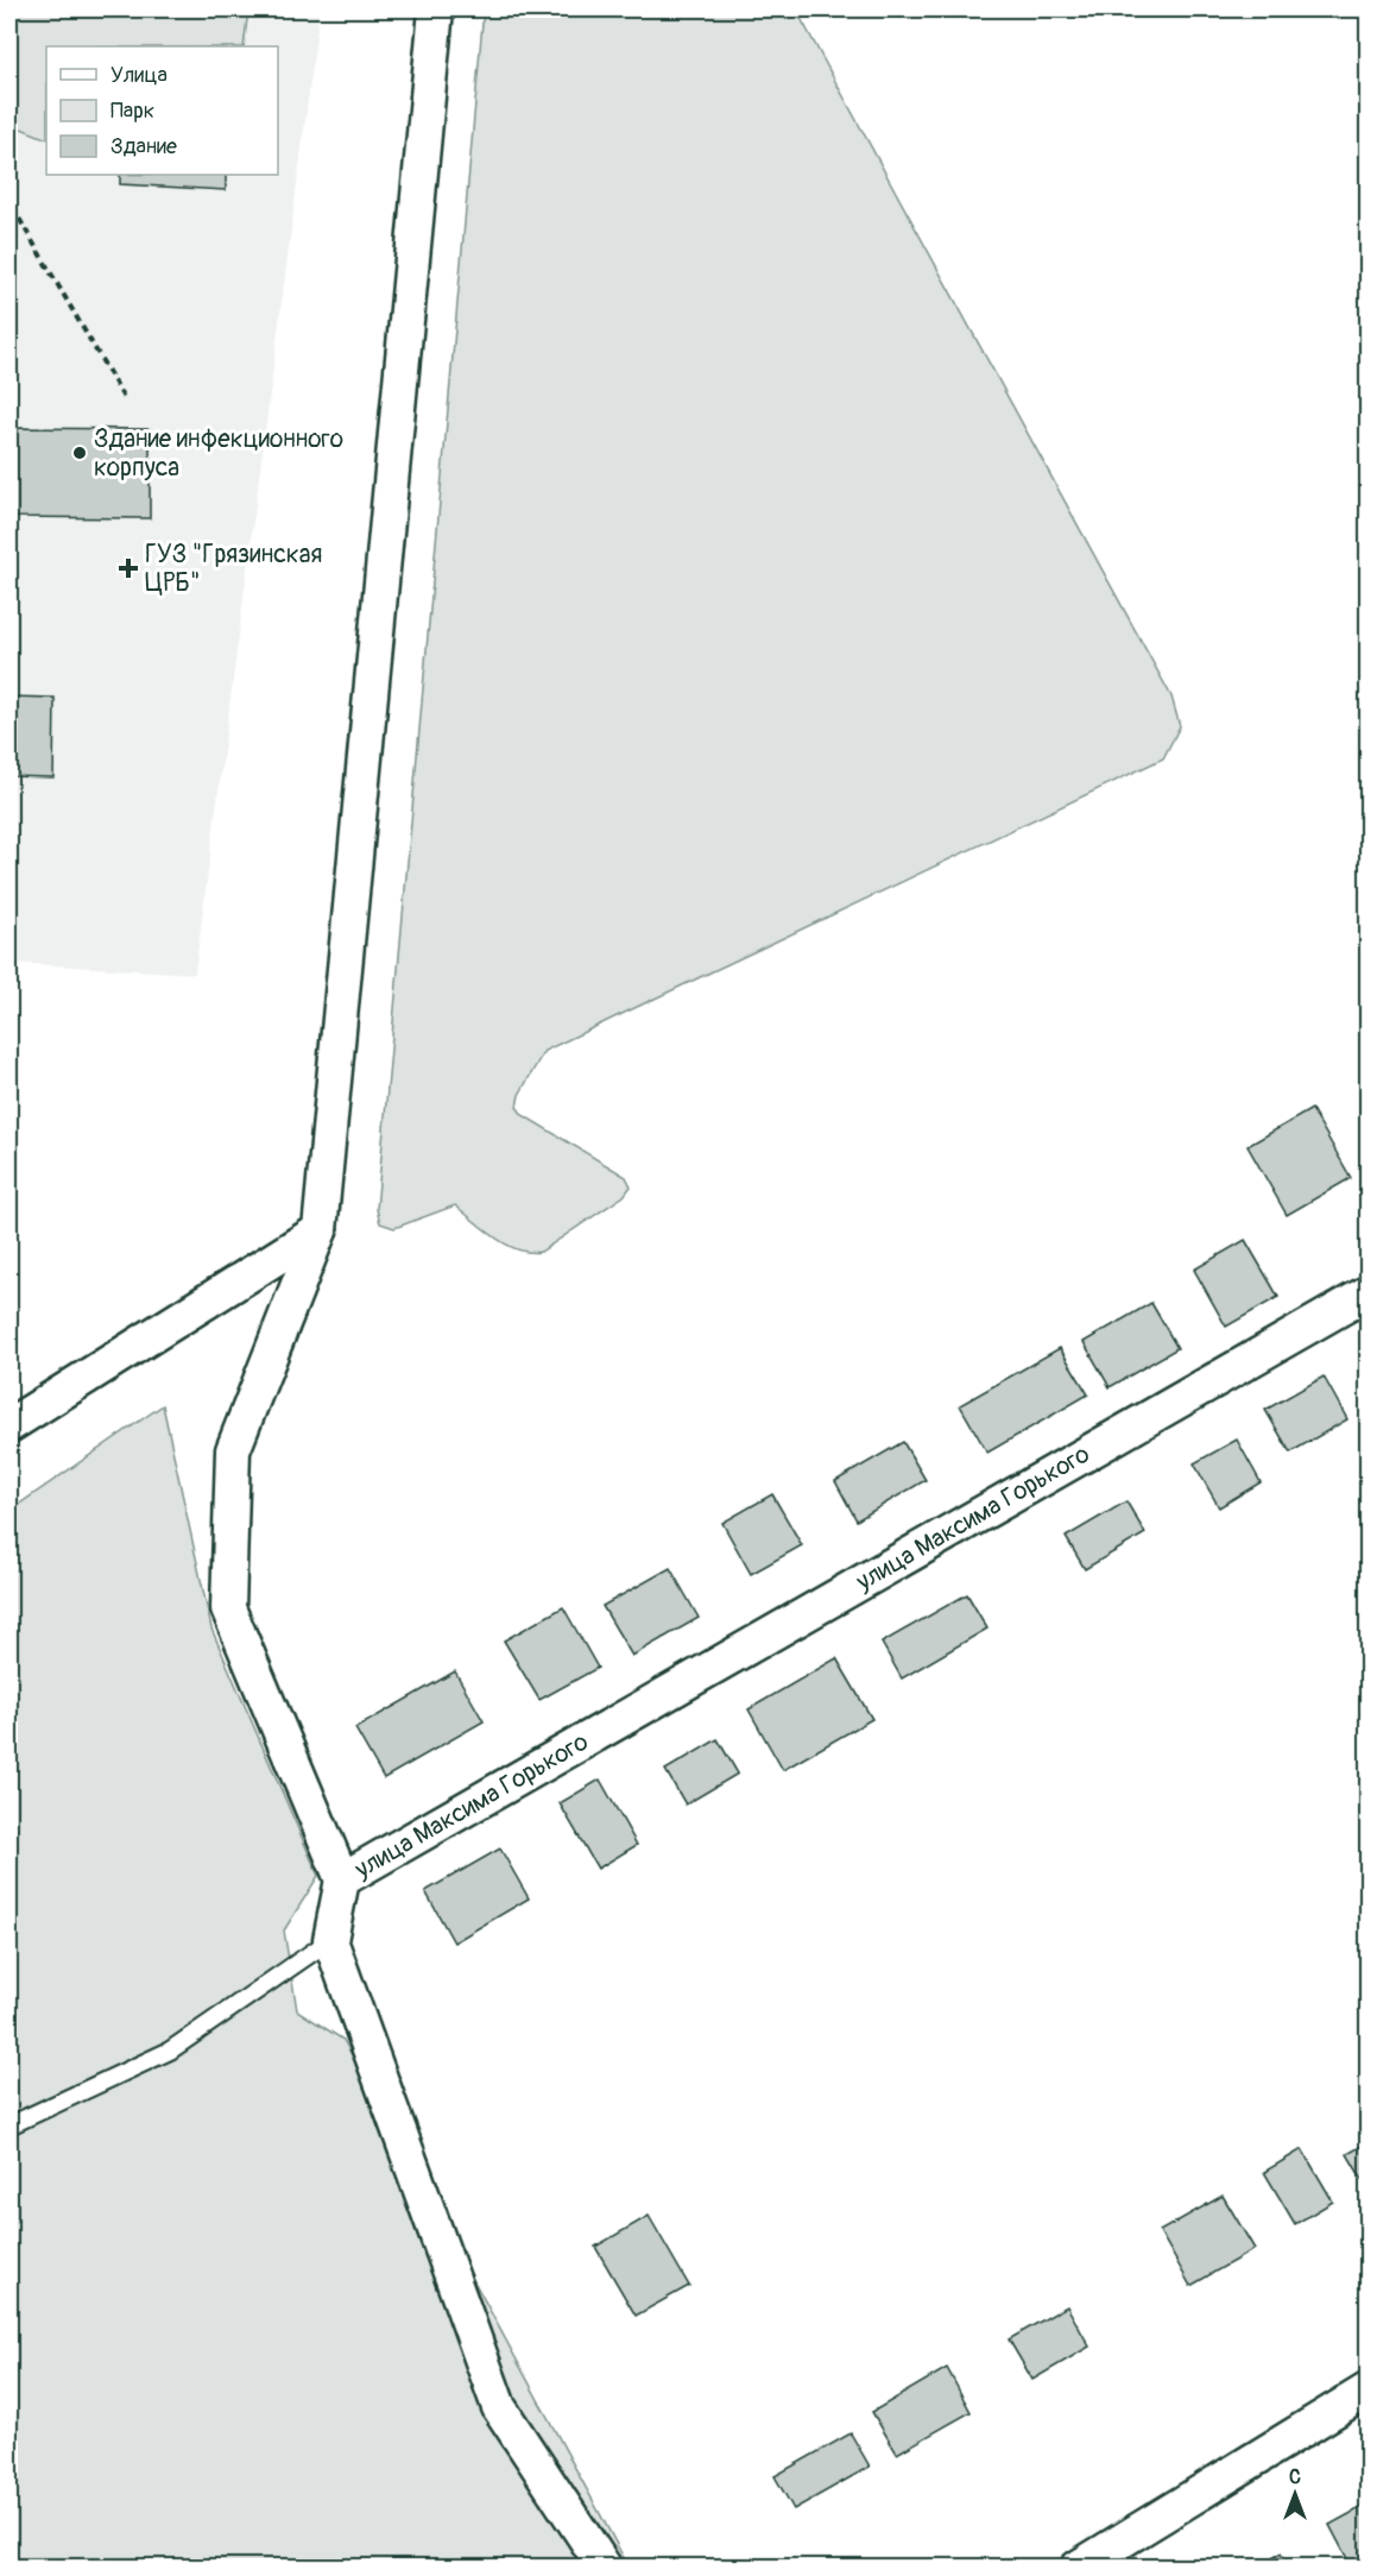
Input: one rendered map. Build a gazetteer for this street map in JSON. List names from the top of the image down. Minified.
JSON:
{"streets":{"street":["улица Максима Горького"]},"places":{"other":["Здание инфекционного корпуса"],"health":["ГУЗ \"Грязинская ЦРБ\""]},"legend":["Улица","Парк","Здание"],"north":"top"}
